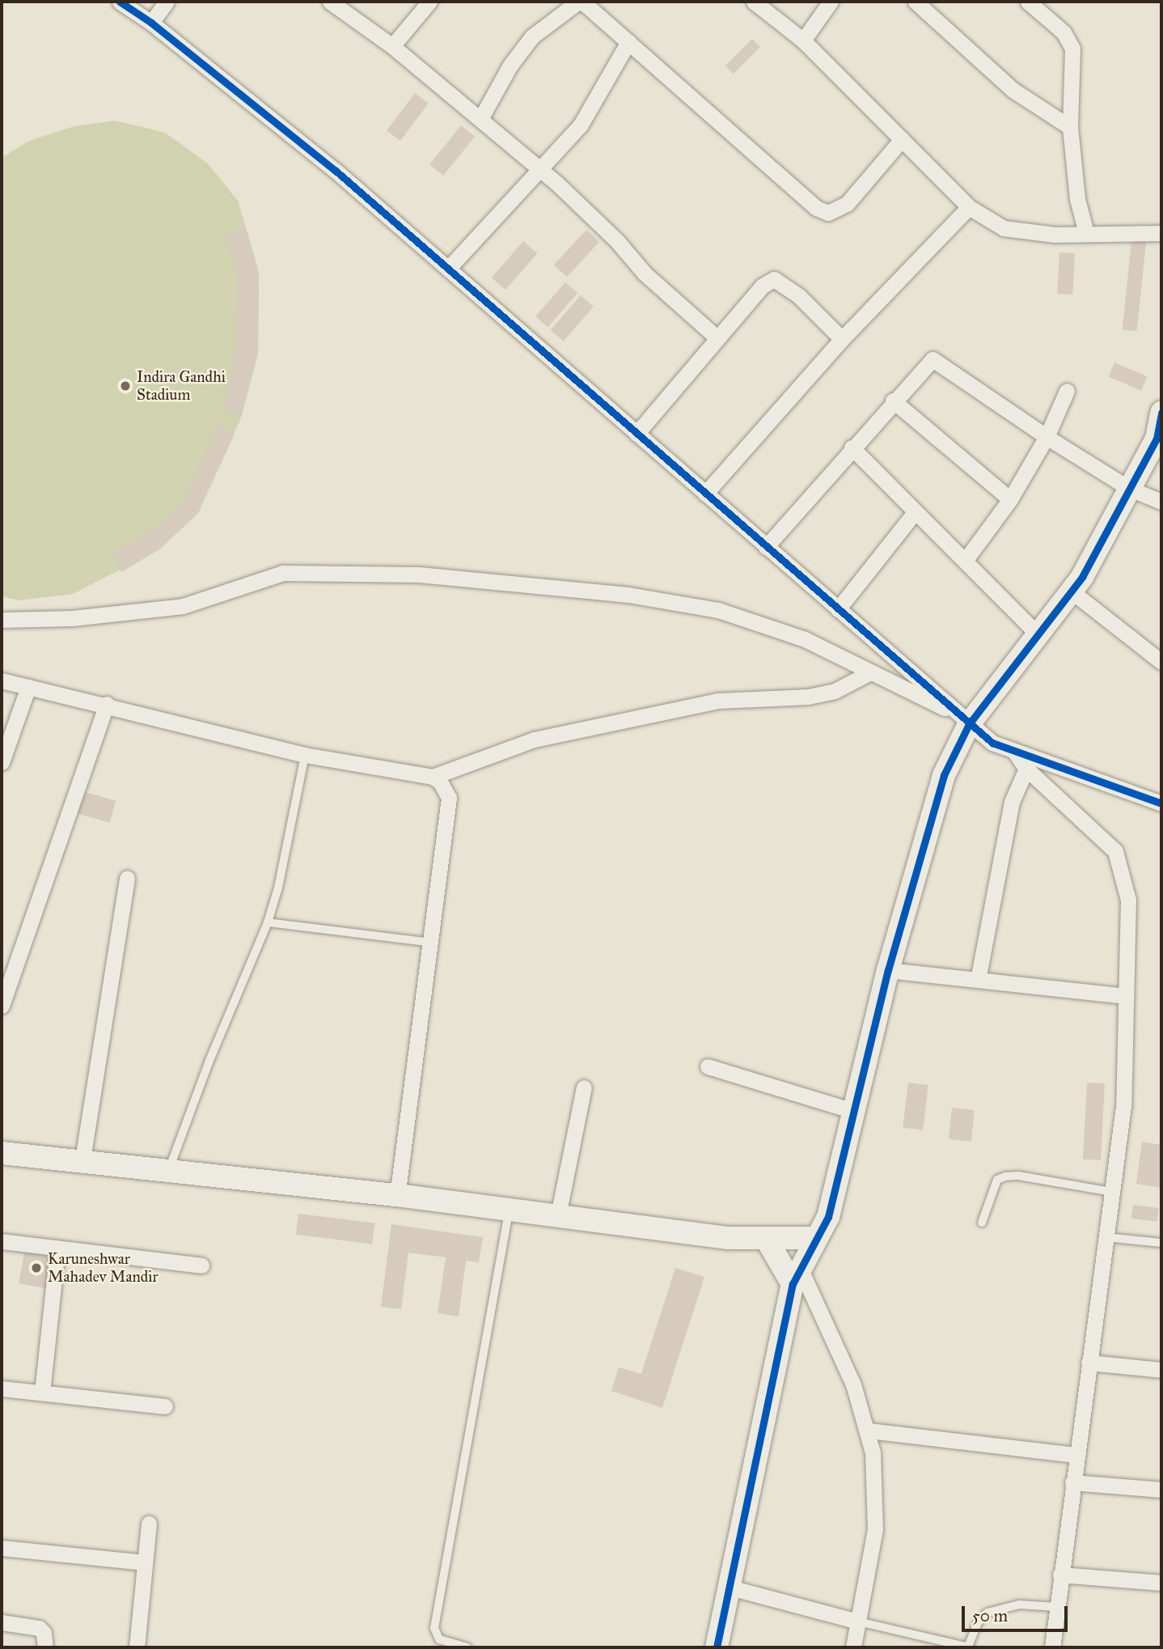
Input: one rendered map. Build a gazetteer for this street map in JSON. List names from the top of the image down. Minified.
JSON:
{"places":["Indira Gandhi Stadium","Karuneshwar Mahadev Mandir"],"scale_bar":"50 m"}
